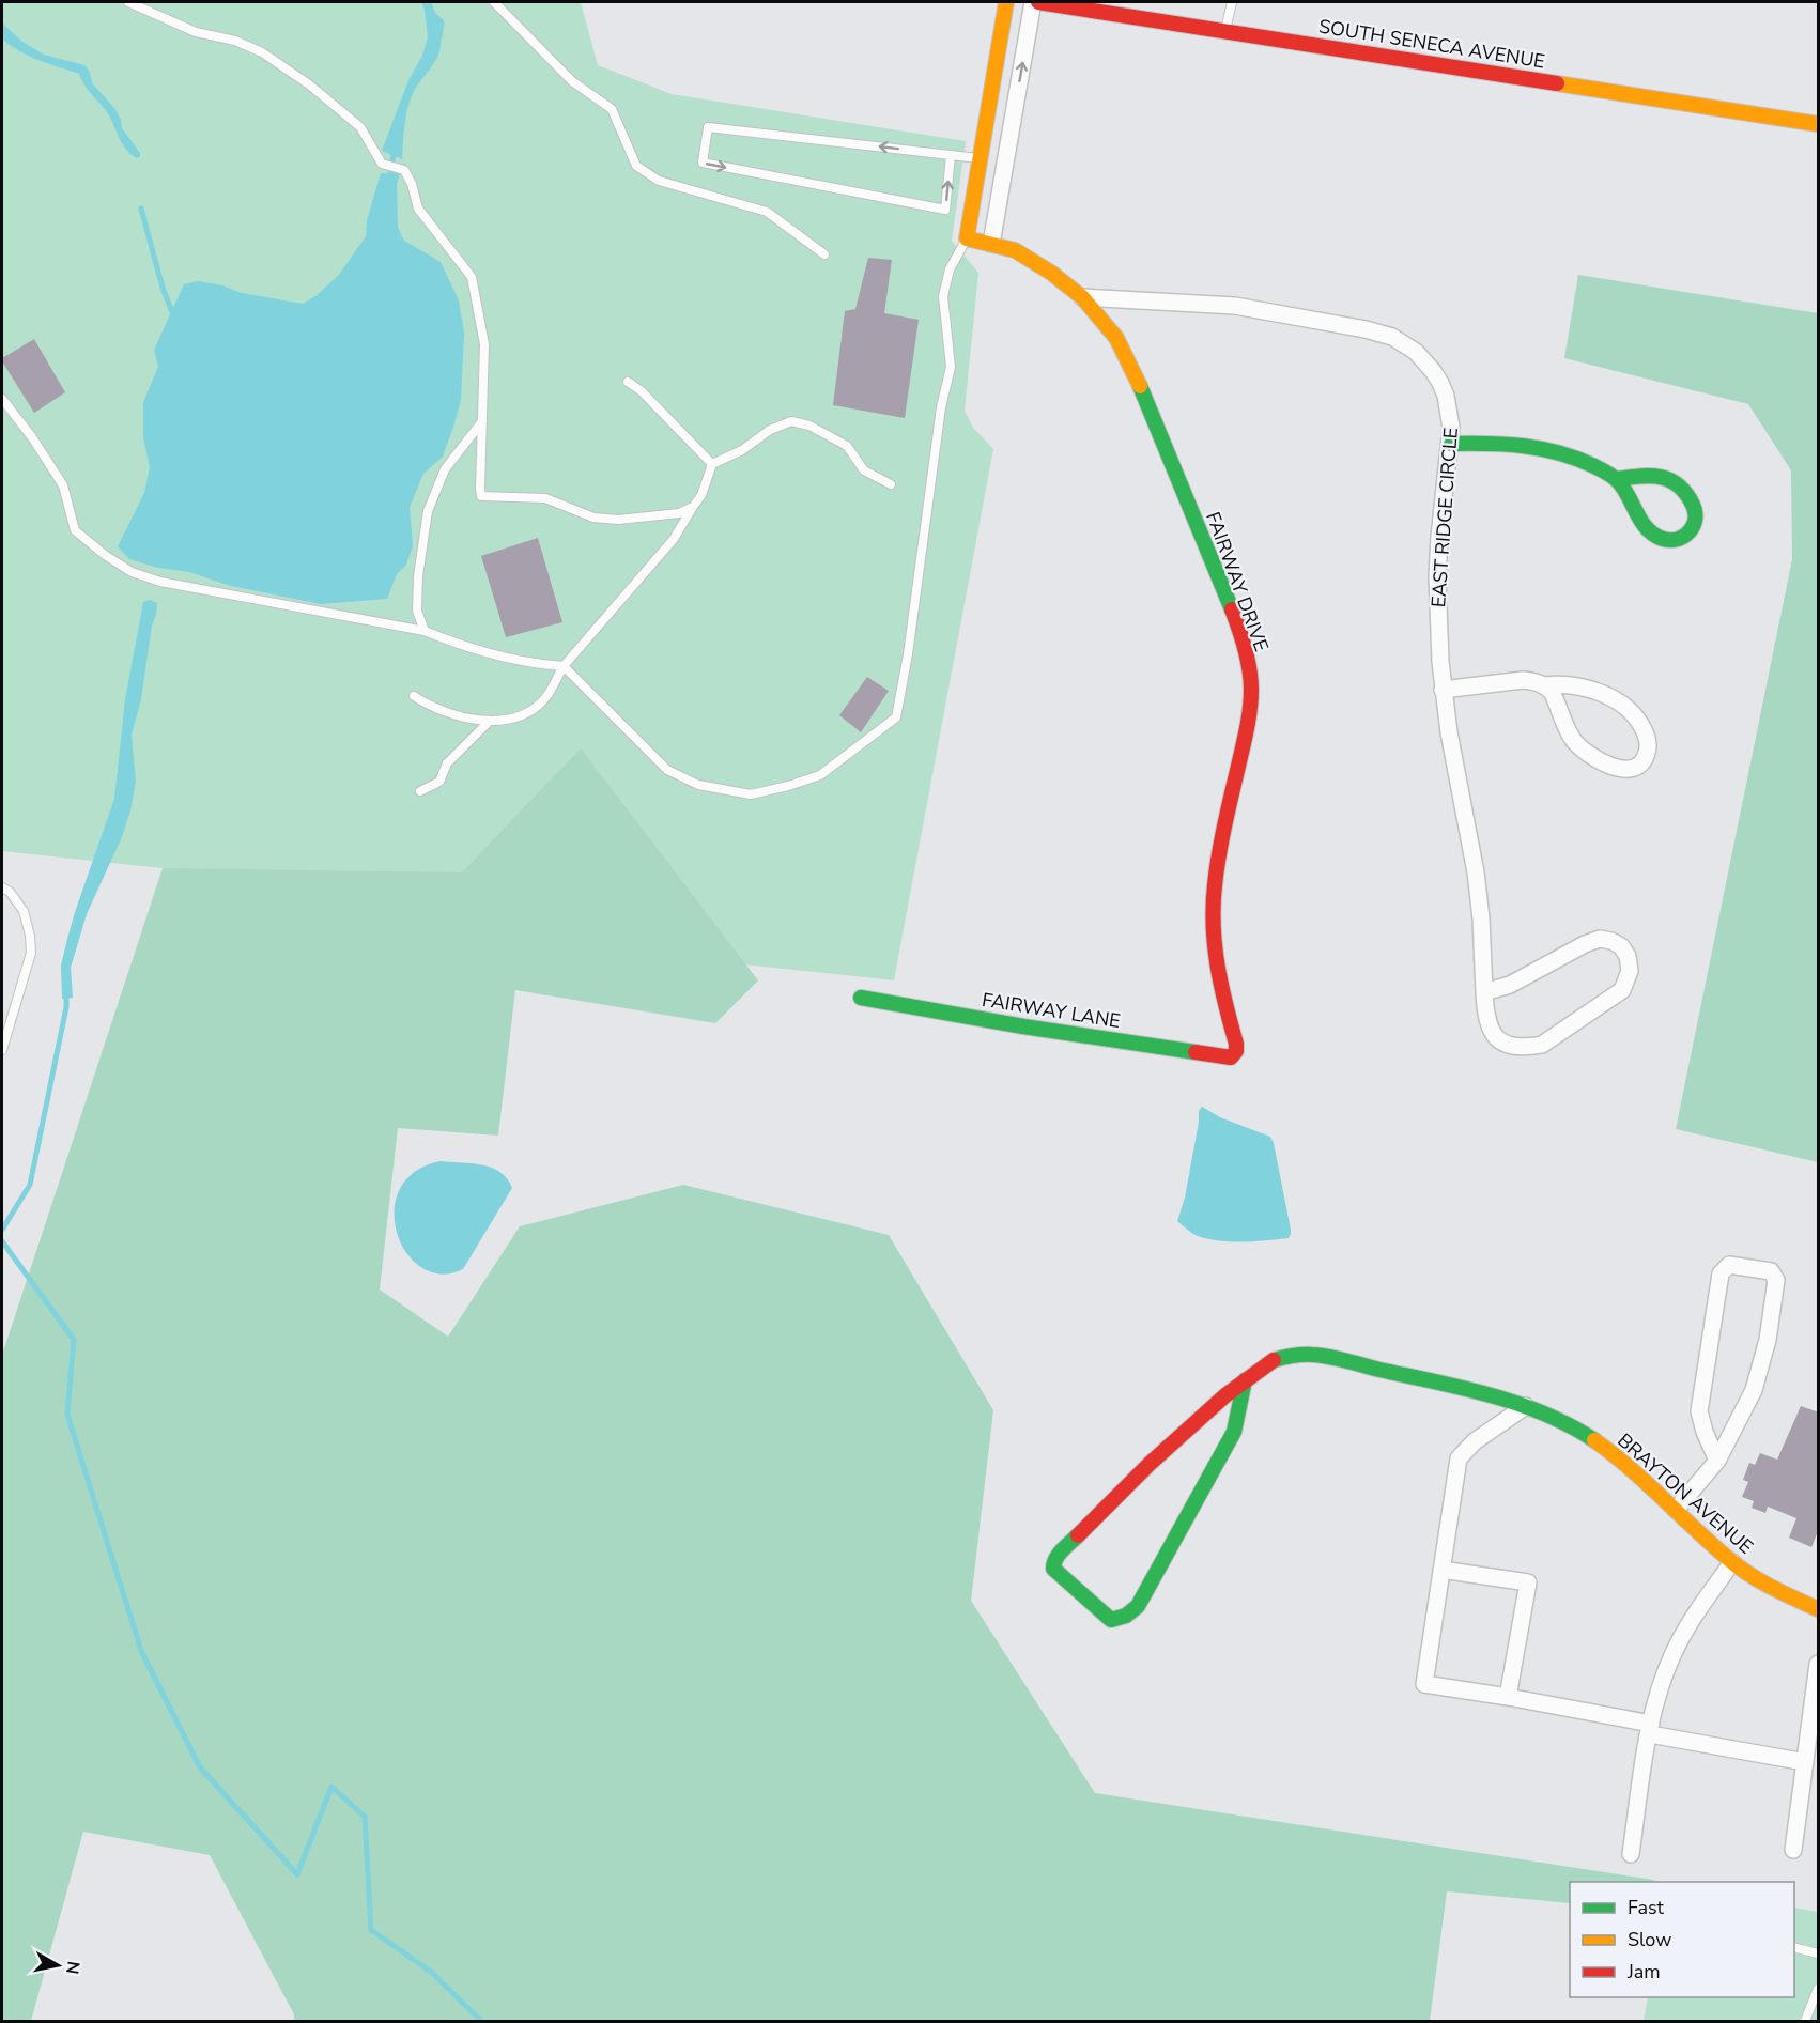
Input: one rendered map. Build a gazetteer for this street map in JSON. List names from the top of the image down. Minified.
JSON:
{"streets":{"street":["SOUTH SENECA AVENUE","EAST RIDGE CIRCLE","FAIRWAY DRIVE","FAIRWAY LANE","BRAYTON AVENUE"]},"crossings":[["EAST RIDGE CIRCLE","FAIRWAY DRIVE"],["FAIRWAY DRIVE","FAIRWAY LANE"]],"legend":["Fast","Slow","Jam"],"north":"right"}
